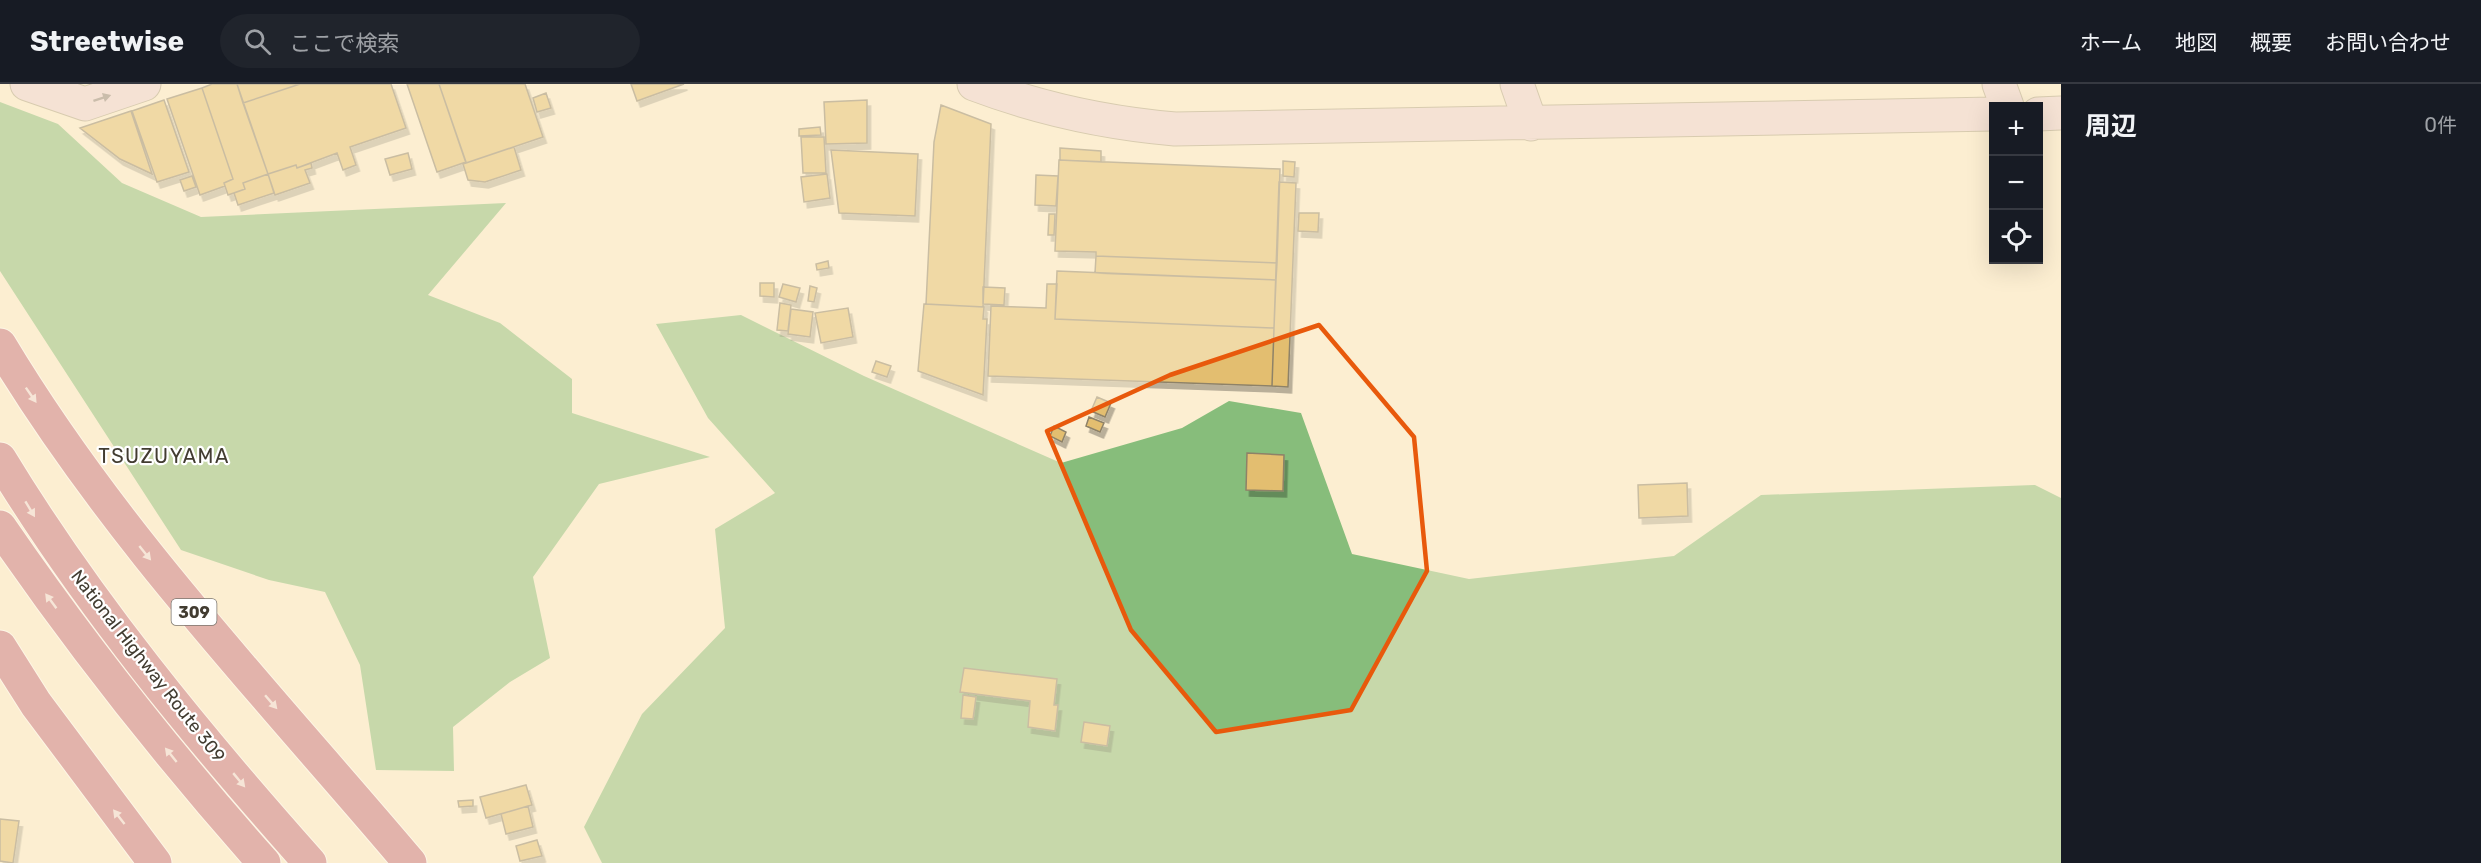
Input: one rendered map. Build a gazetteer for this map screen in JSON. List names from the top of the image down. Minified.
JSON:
{"streets":{"highway":["309","National Highway Route 309"]},"districts":["TSUZUYAMA"],"page":{"header":"Streetwise","search":"ここで検索","nav":["ホーム","地図","概要","お問い合わせ"],"heading":["周辺","0件"],"map_buttons":["+","−"]}}
